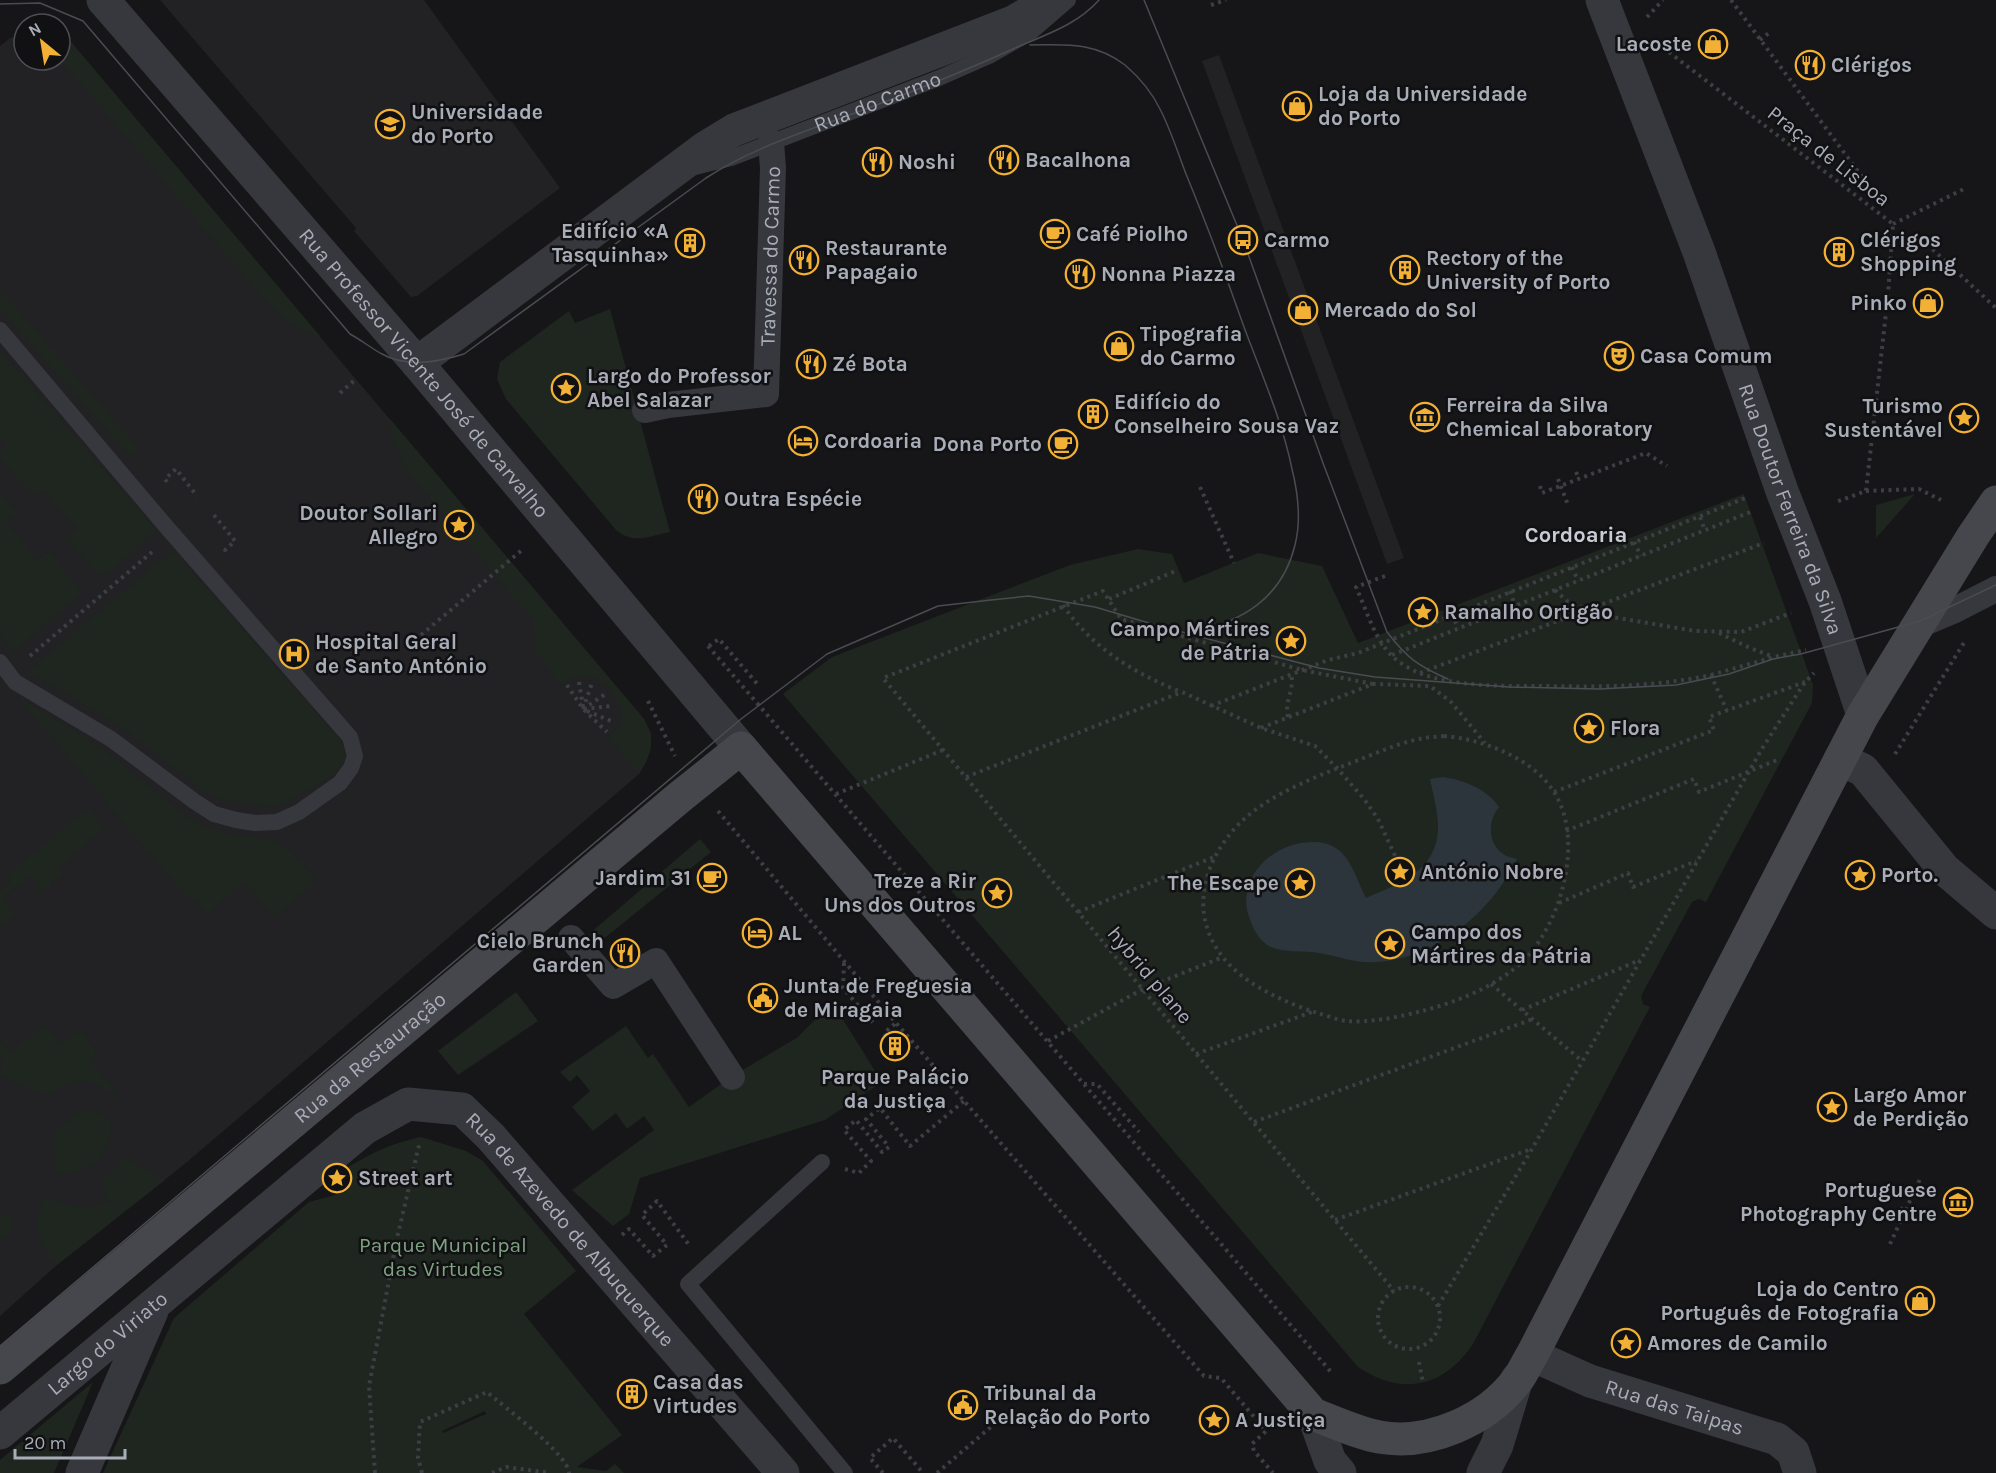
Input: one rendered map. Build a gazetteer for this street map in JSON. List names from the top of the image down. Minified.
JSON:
{"streets":{"main road":["Rua da Restauração"],"street":["Rua do Carmo","Travessa do Carmo","Rua Professor Vicente José de Carvalho","Rua Doutor Ferreira da Silva","Rua de Azevedo de Albuquerque","Largo do Viriato","Rua das Taipas"],"path":["Praça de Lisboa","hybrid plane"]},"crossings":[["Rua do Carmo","Travessa do Carmo"],["Rua do Carmo","Rua Professor Vicente José de Carvalho"],["Rua Professor Vicente José de Carvalho","Rua da Restauração"],["Rua de Azevedo de Albuquerque","Largo do Viriato"]],"districts":["Cordoaria"],"parks":["Parque Municipal das Virtudes"],"places":{"shop":["Lacoste","Loja da Universidade do Porto","Pinko","Mercado do Sol","Tipografia do Carmo","Loja do Centro Português de Fotografia"],"restaurant":["Clérigos","Bacalhona","Noshi","Restaurante Papagaio","Nonna Piazza","Zé Bota","Outra Espécie","Cielo Brunch Garden"],"school or university":["Universidade do Porto"],"cafe":["Café Piolho","Dona Porto","Jardim 31"],"bus stop":["Carmo"],"building":["Edifício «A Tasquinha»","Clérigos Shopping","Rectory of the University of Porto","Edifício do Conselheiro Sousa Vaz","Parque Palácio da Justiça","Casa das Virtudes"],"theatre":["Casa Comum"],"place":["Largo do Professor Abel Salazar","Turismo Sustentável","Doutor Sollari Allegro","Ramalho Ortigão","Campo Mártires de Pátria","Flora","António Nobre","Porto.","The Escape","Treze a Rir Uns dos Outros","Campo dos Mártires da Pátria","Largo Amor de Perdição","Street art","Amores de Camilo","A Justiça"],"museum":["Ferreira da Silva Chemical Laboratory","Portuguese Photography Centre"],"hotel":["Cordoaria","AL"],"hospital":["Hospital Geral de Santo António"],"public building":["Junta de Freguesia de Miragaia","Tribunal da Relação do Porto"]},"scale_bar":"20 m","north":"top left"}
